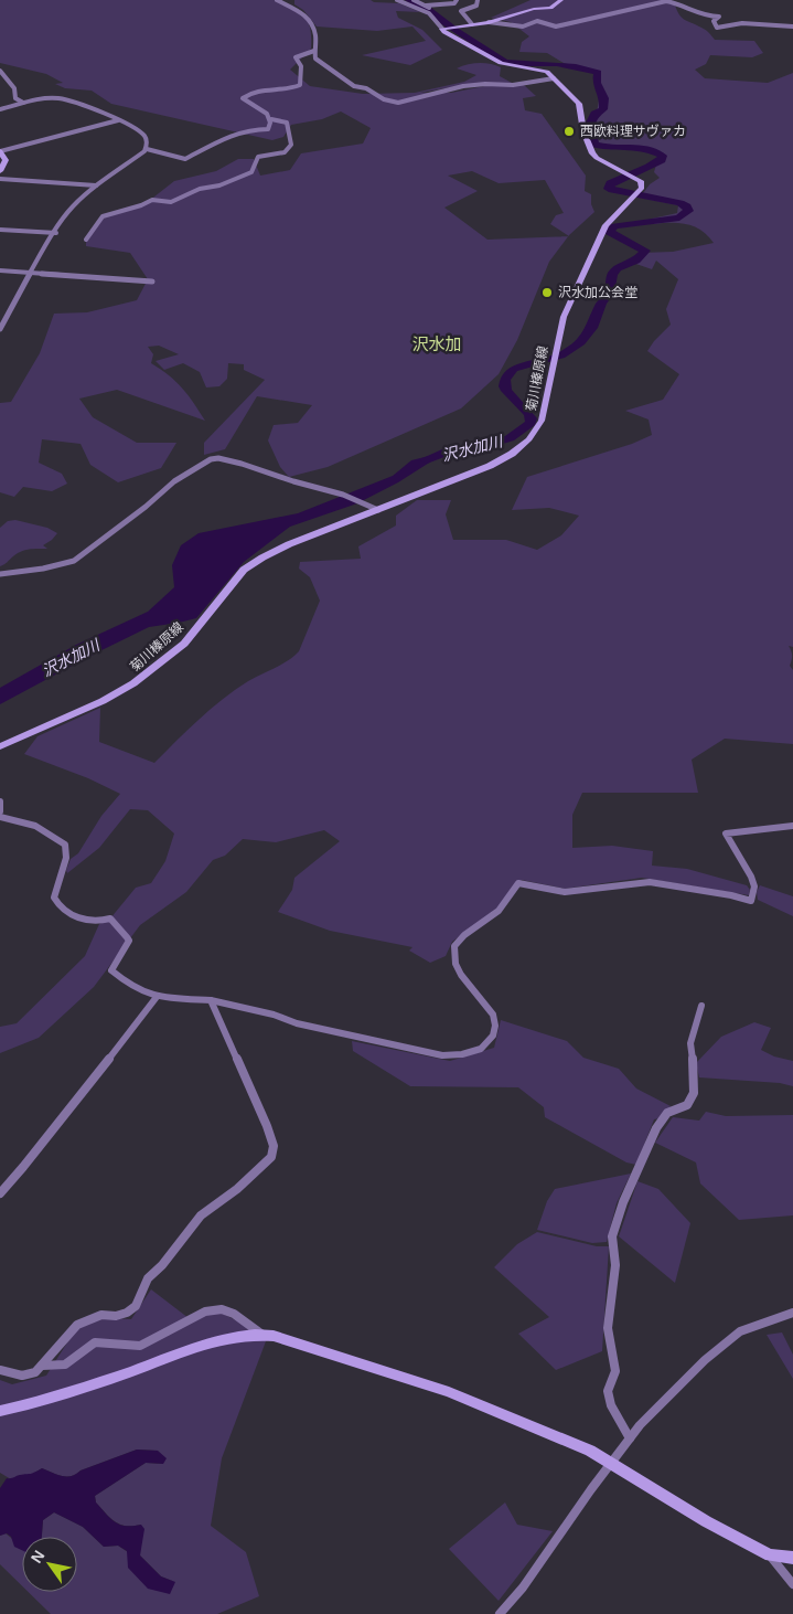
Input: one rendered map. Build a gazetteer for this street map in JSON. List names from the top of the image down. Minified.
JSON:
{"streets":{"main road":["菊川榛原線"]},"districts":["沢水加"],"water":["沢水加川"],"places":["西欧料理サヴァカ","沢水加公会堂"],"north":"top left"}
